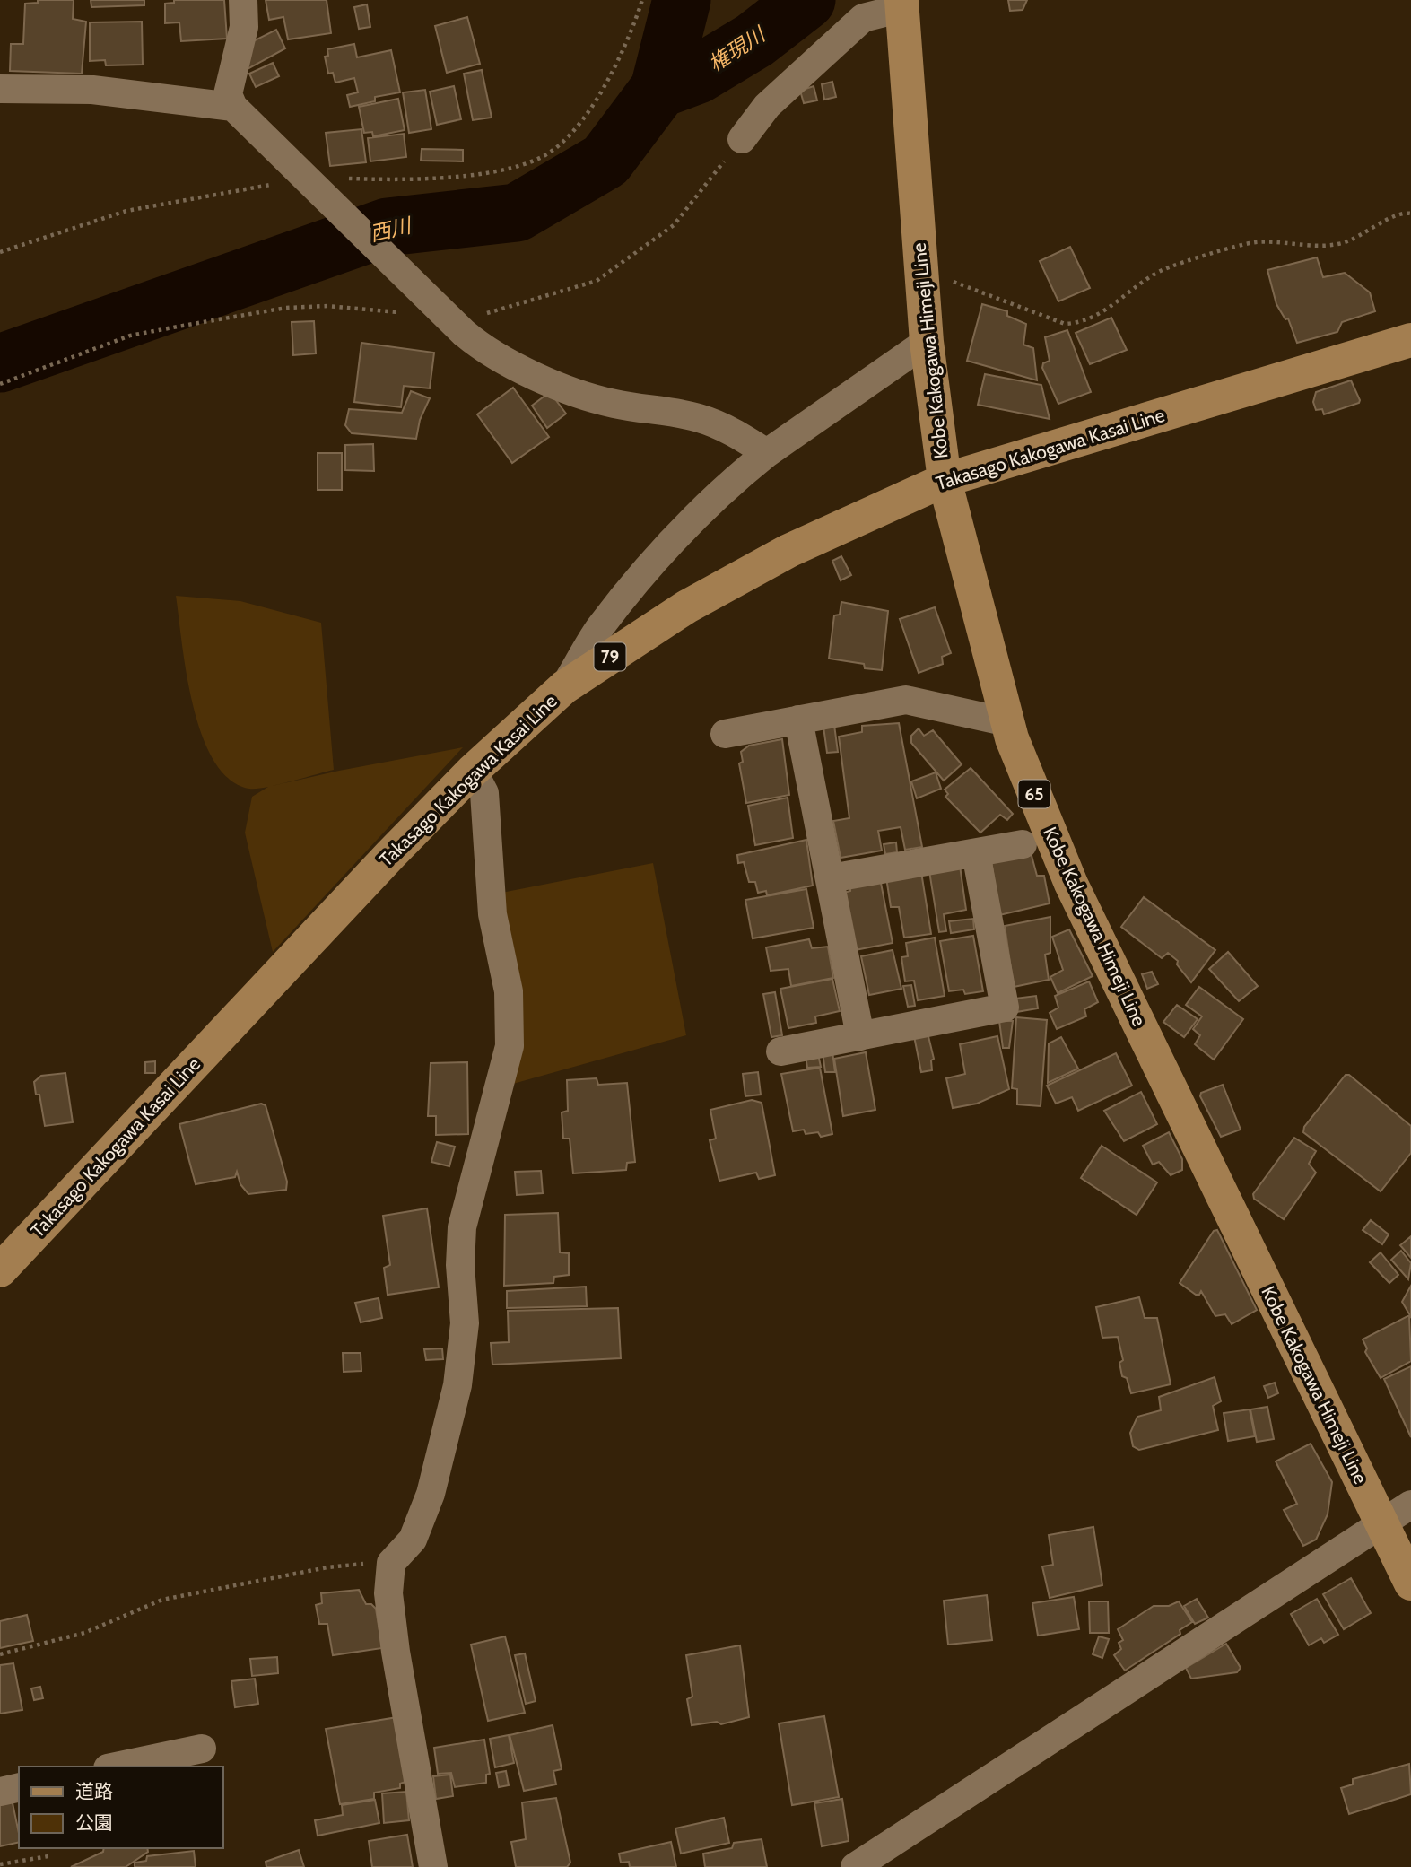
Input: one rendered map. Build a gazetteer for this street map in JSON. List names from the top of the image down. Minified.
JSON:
{"streets":{"main road":["Kobe Kakogawa Himeji Line","Takasago Kakogawa Kasai Line","79","65"]},"crossings":[["Kobe Kakogawa Himeji Line","Takasago Kakogawa Kasai Line"]],"water":["権現川","西川"],"legend":["道路","公園"]}
